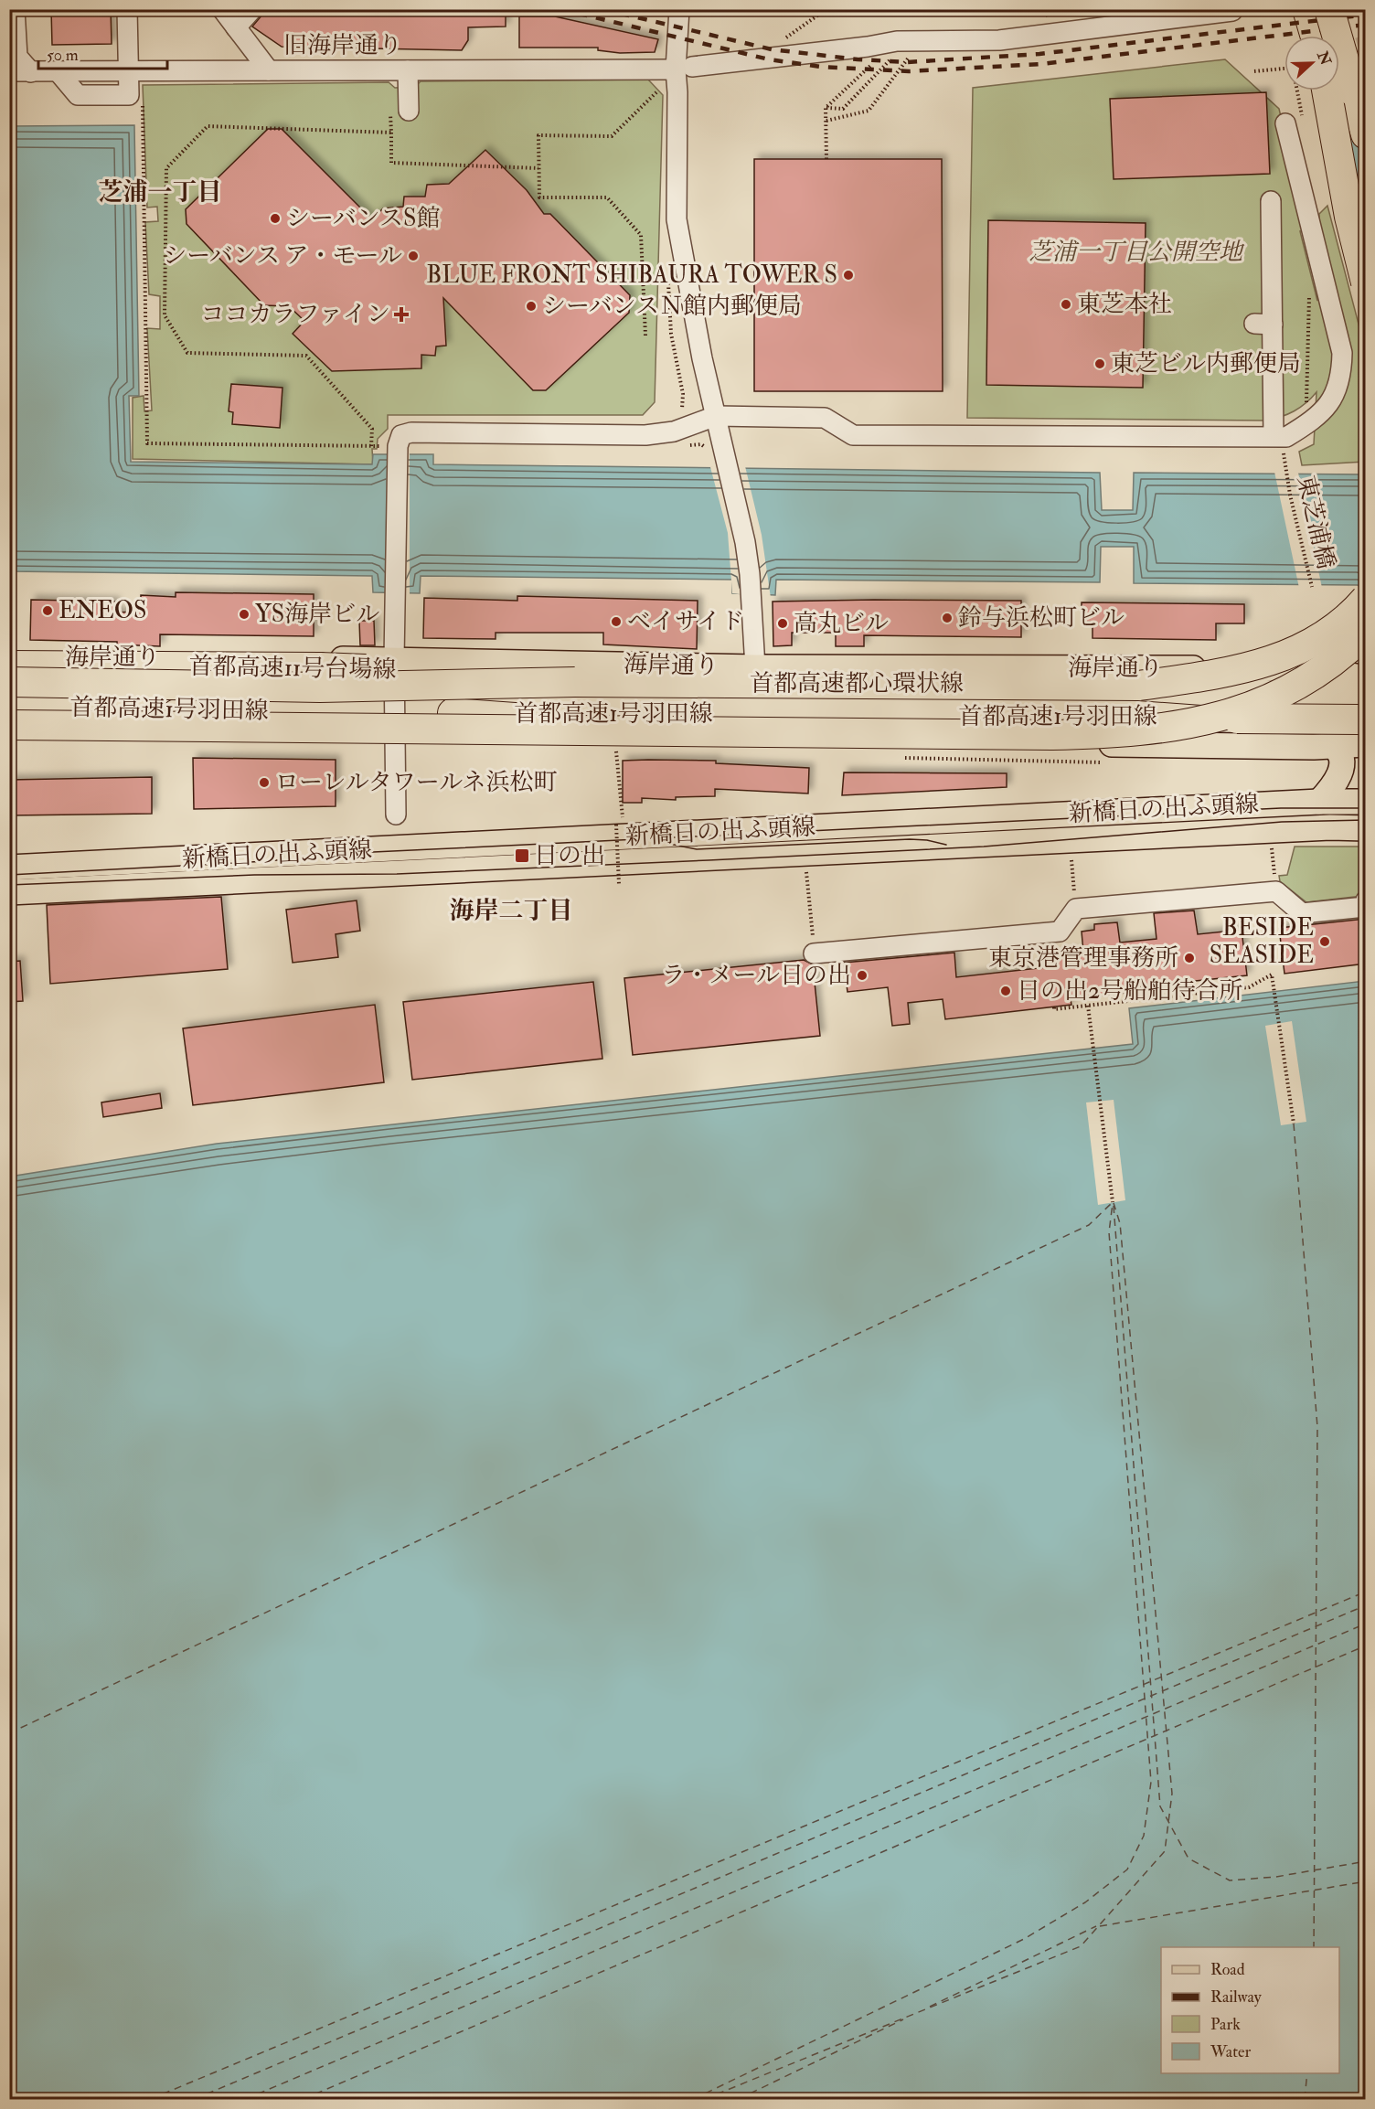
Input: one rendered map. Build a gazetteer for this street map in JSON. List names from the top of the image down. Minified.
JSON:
{"streets":{"highway":["首都高速11号台場線","首都高速都心環状線","首都高速1号羽田線"],"main road":["海岸通り","新橋日の出ふ頭線"],"street":["旧海岸通り"],"path":["東芝浦橋"]},"crossings":[["首都高速11号台場線","首都高速都心環状線"],["首都高速11号台場線","首都高速1号羽田線"],["首都高速都心環状線","首都高速1号羽田線"]],"districts":["芝浦一丁目","海岸二丁目"],"parks":["芝浦一丁目公開空地"],"places":{"other":["シーバンスS館","シーバンス ア・モール","BLUE FRONT SHIBAURA TOWER S","東芝本社","シーバンスＮ館内郵便局","東芝ビル内郵便局","ENEOS","YS海岸ビル","鈴与浜松町ビル","ベイサイド","高丸ビル","ローレルタワールネ浜松町","BESIDE SEASIDE","東京港管理事務所","ラ・メール日の出","日の出2号船舶待合所"],"health":["ココカラファイン"],"transit":["日の出"]},"legend":["Road","Railway","Park","Water"],"scale_bar":"50 m","north":"right"}
